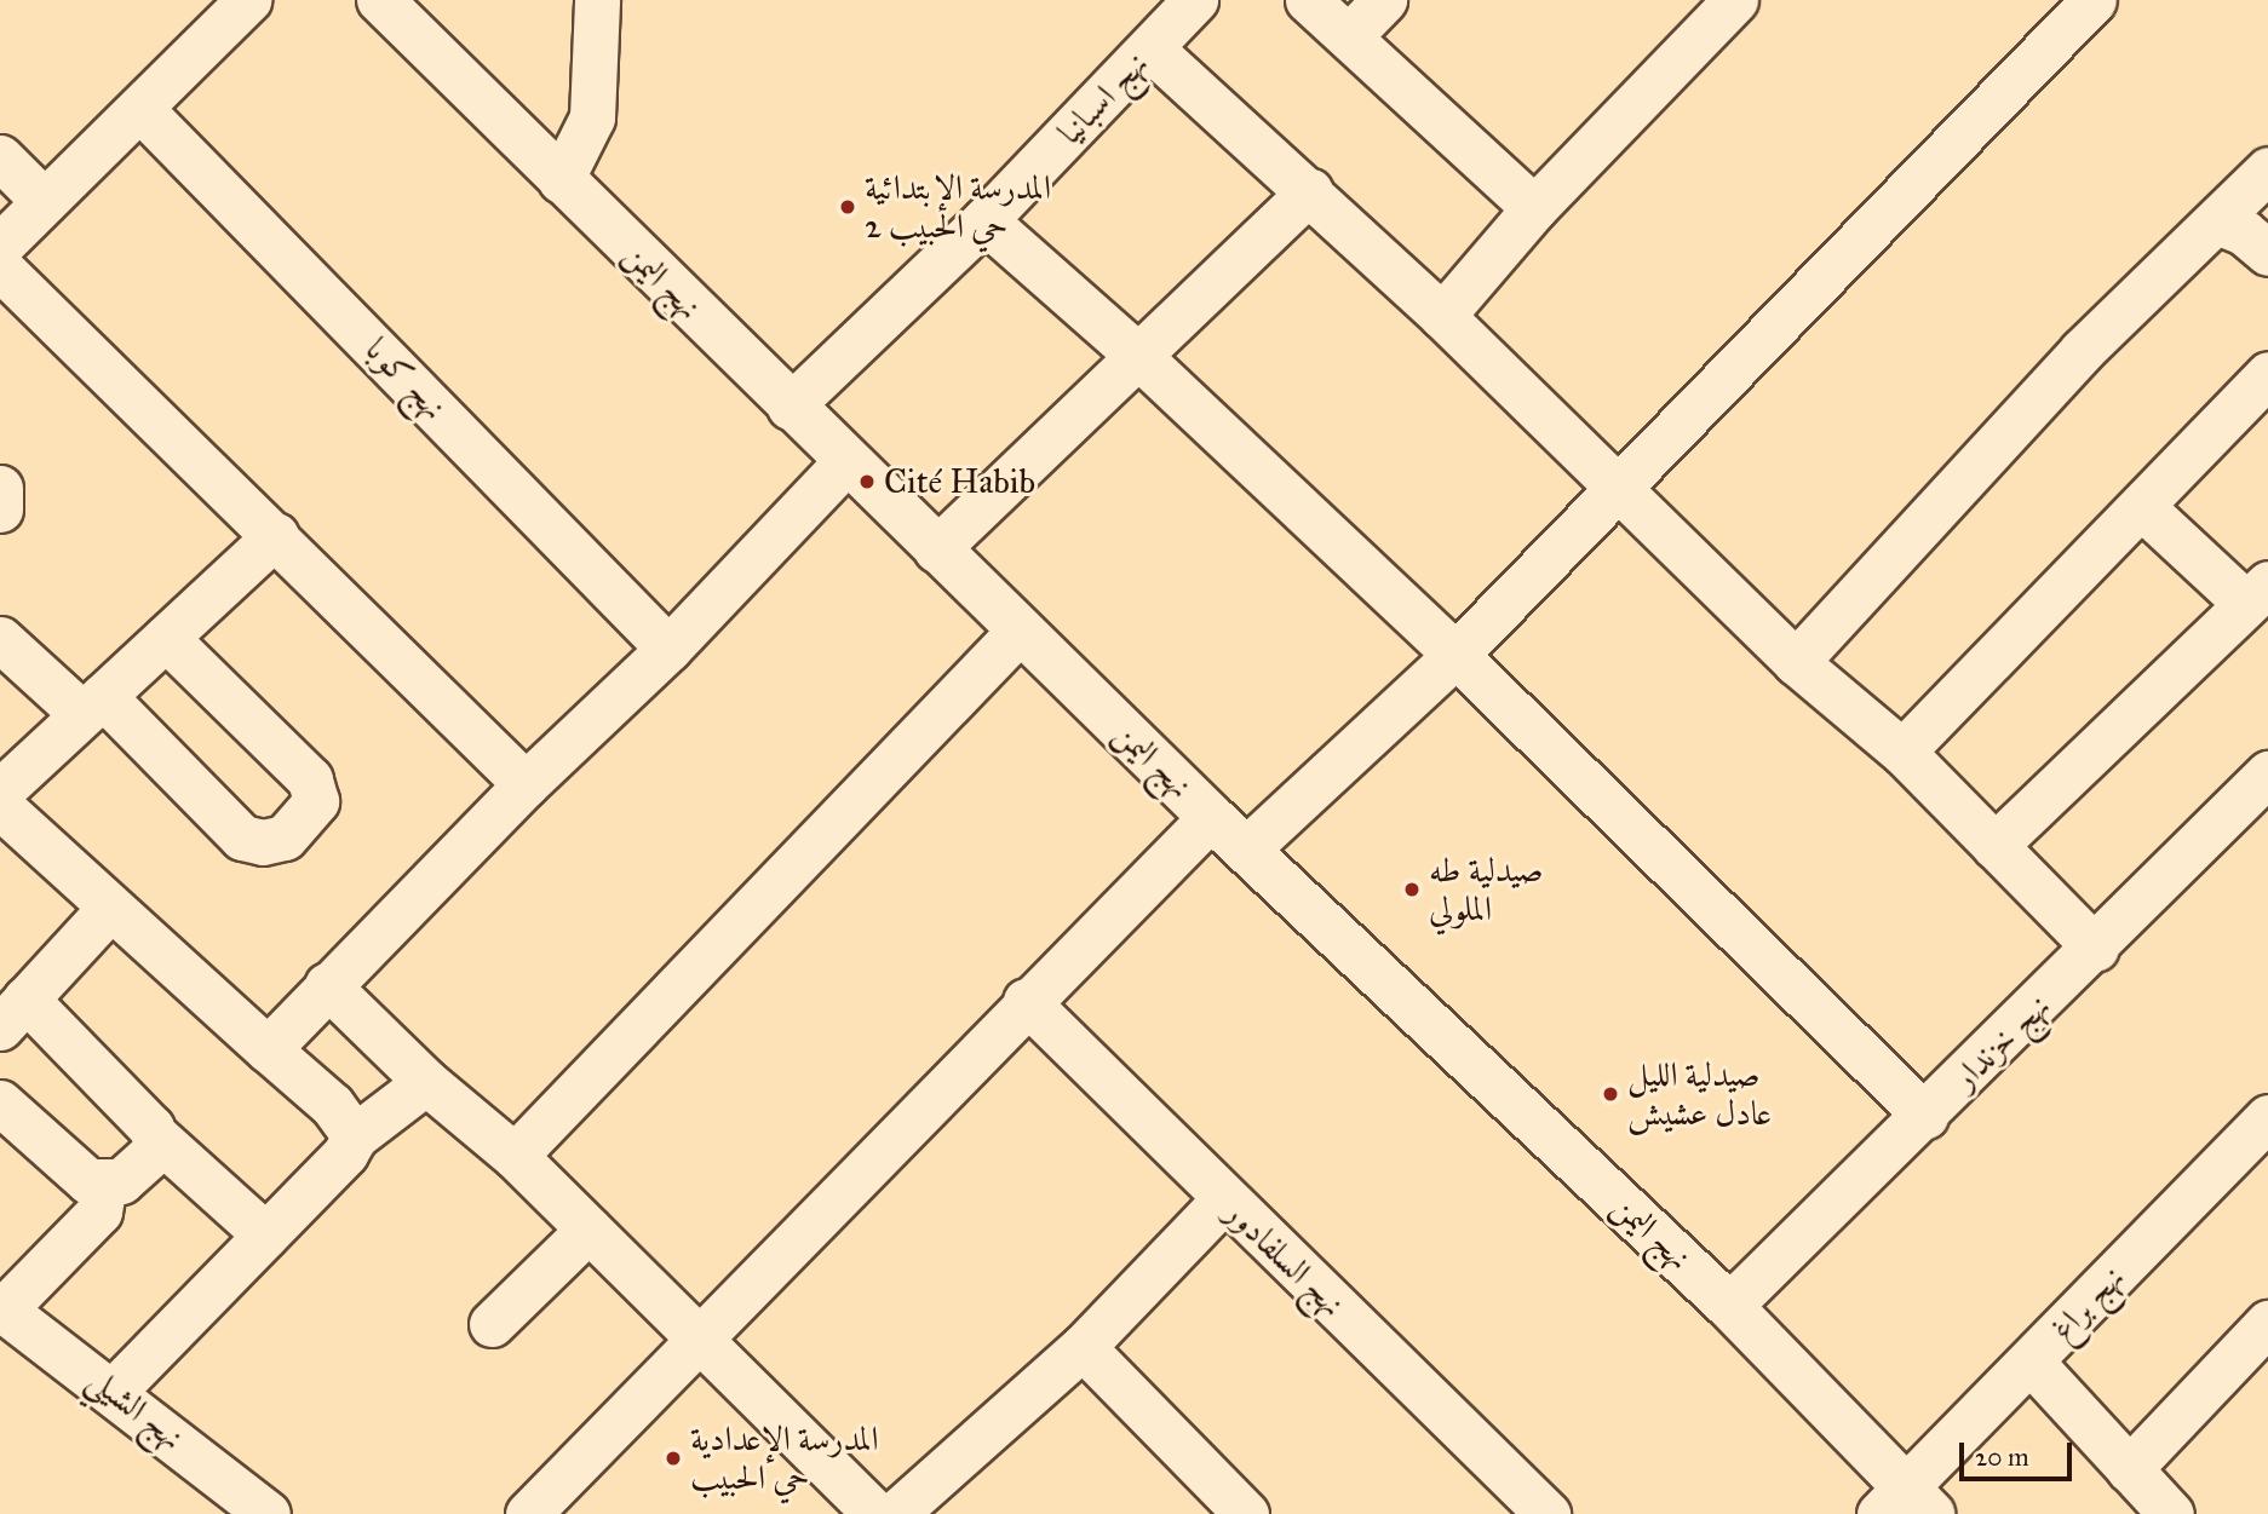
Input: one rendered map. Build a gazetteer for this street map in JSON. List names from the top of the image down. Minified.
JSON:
{"streets":{"main road":["نهج اليمن"],"street":["نهج اسبانيا","نهج كوبا","نهج خزندار","نهج السلفادور","نهج براغ","نهج الشيلي"]},"crossings":[["نهج اسبانيا","نهج اليمن"],["نهج اليمن","نهج خزندار"],["نهج اليمن","نهج براغ"]],"places":["المدرسة الإبتدائية حي الحبيب 2","Cité Habib","صيدلية طه الملولي","صيدلية الليل عادل عشيش","المدرسة الإعدادية حي الحبيب"],"scale_bar":"20 m"}
